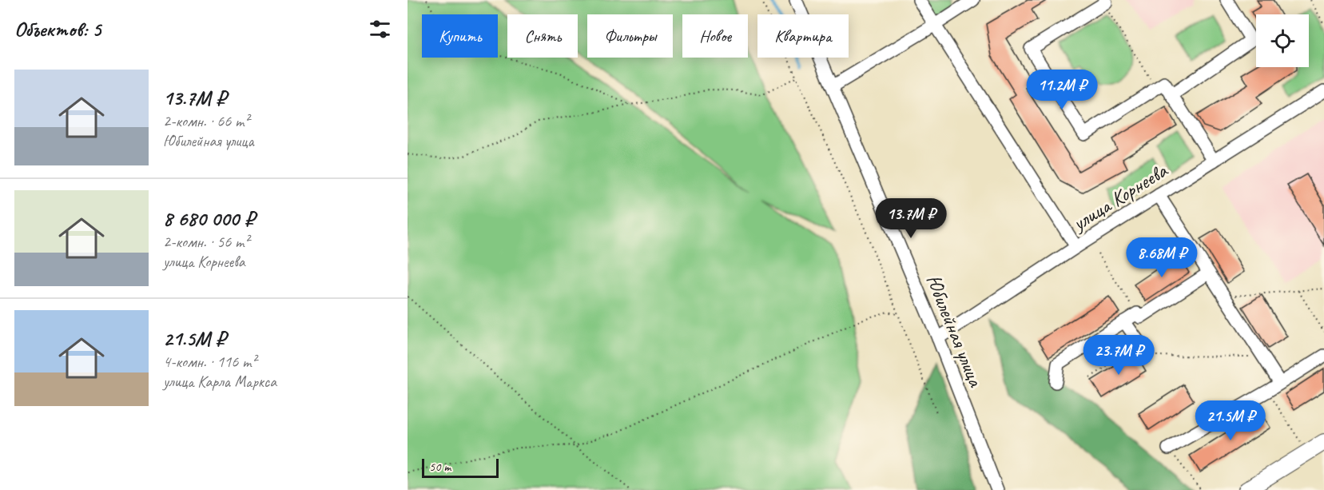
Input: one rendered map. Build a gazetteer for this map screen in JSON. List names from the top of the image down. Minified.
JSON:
{"streets":{"street":["улица Корнеева","Юбилейная улица"]},"crossings":[["улица Корнеева","Юбилейная улица"]],"scale_bar":"50 m","page":{"heading":"Объектов: 5","chip":["Купить","Снять","Фильтры","Новое","Квартира"],"list":[{"name":"13.7M ₽","note":"2-комн. · 66 m² · Юбилейная улица"},{"name":"8 680 000 ₽","note":"2-комн. · 56 m² · улица Корнеева"},{"name":"21.5M ₽","note":"4-комн. · 116 m² · улица Карла Маркса"}],"price":["11.2M ₽","13.7M ₽","8.68M ₽","23.7M ₽","21.5M ₽"],"scale":"50 m"}}
